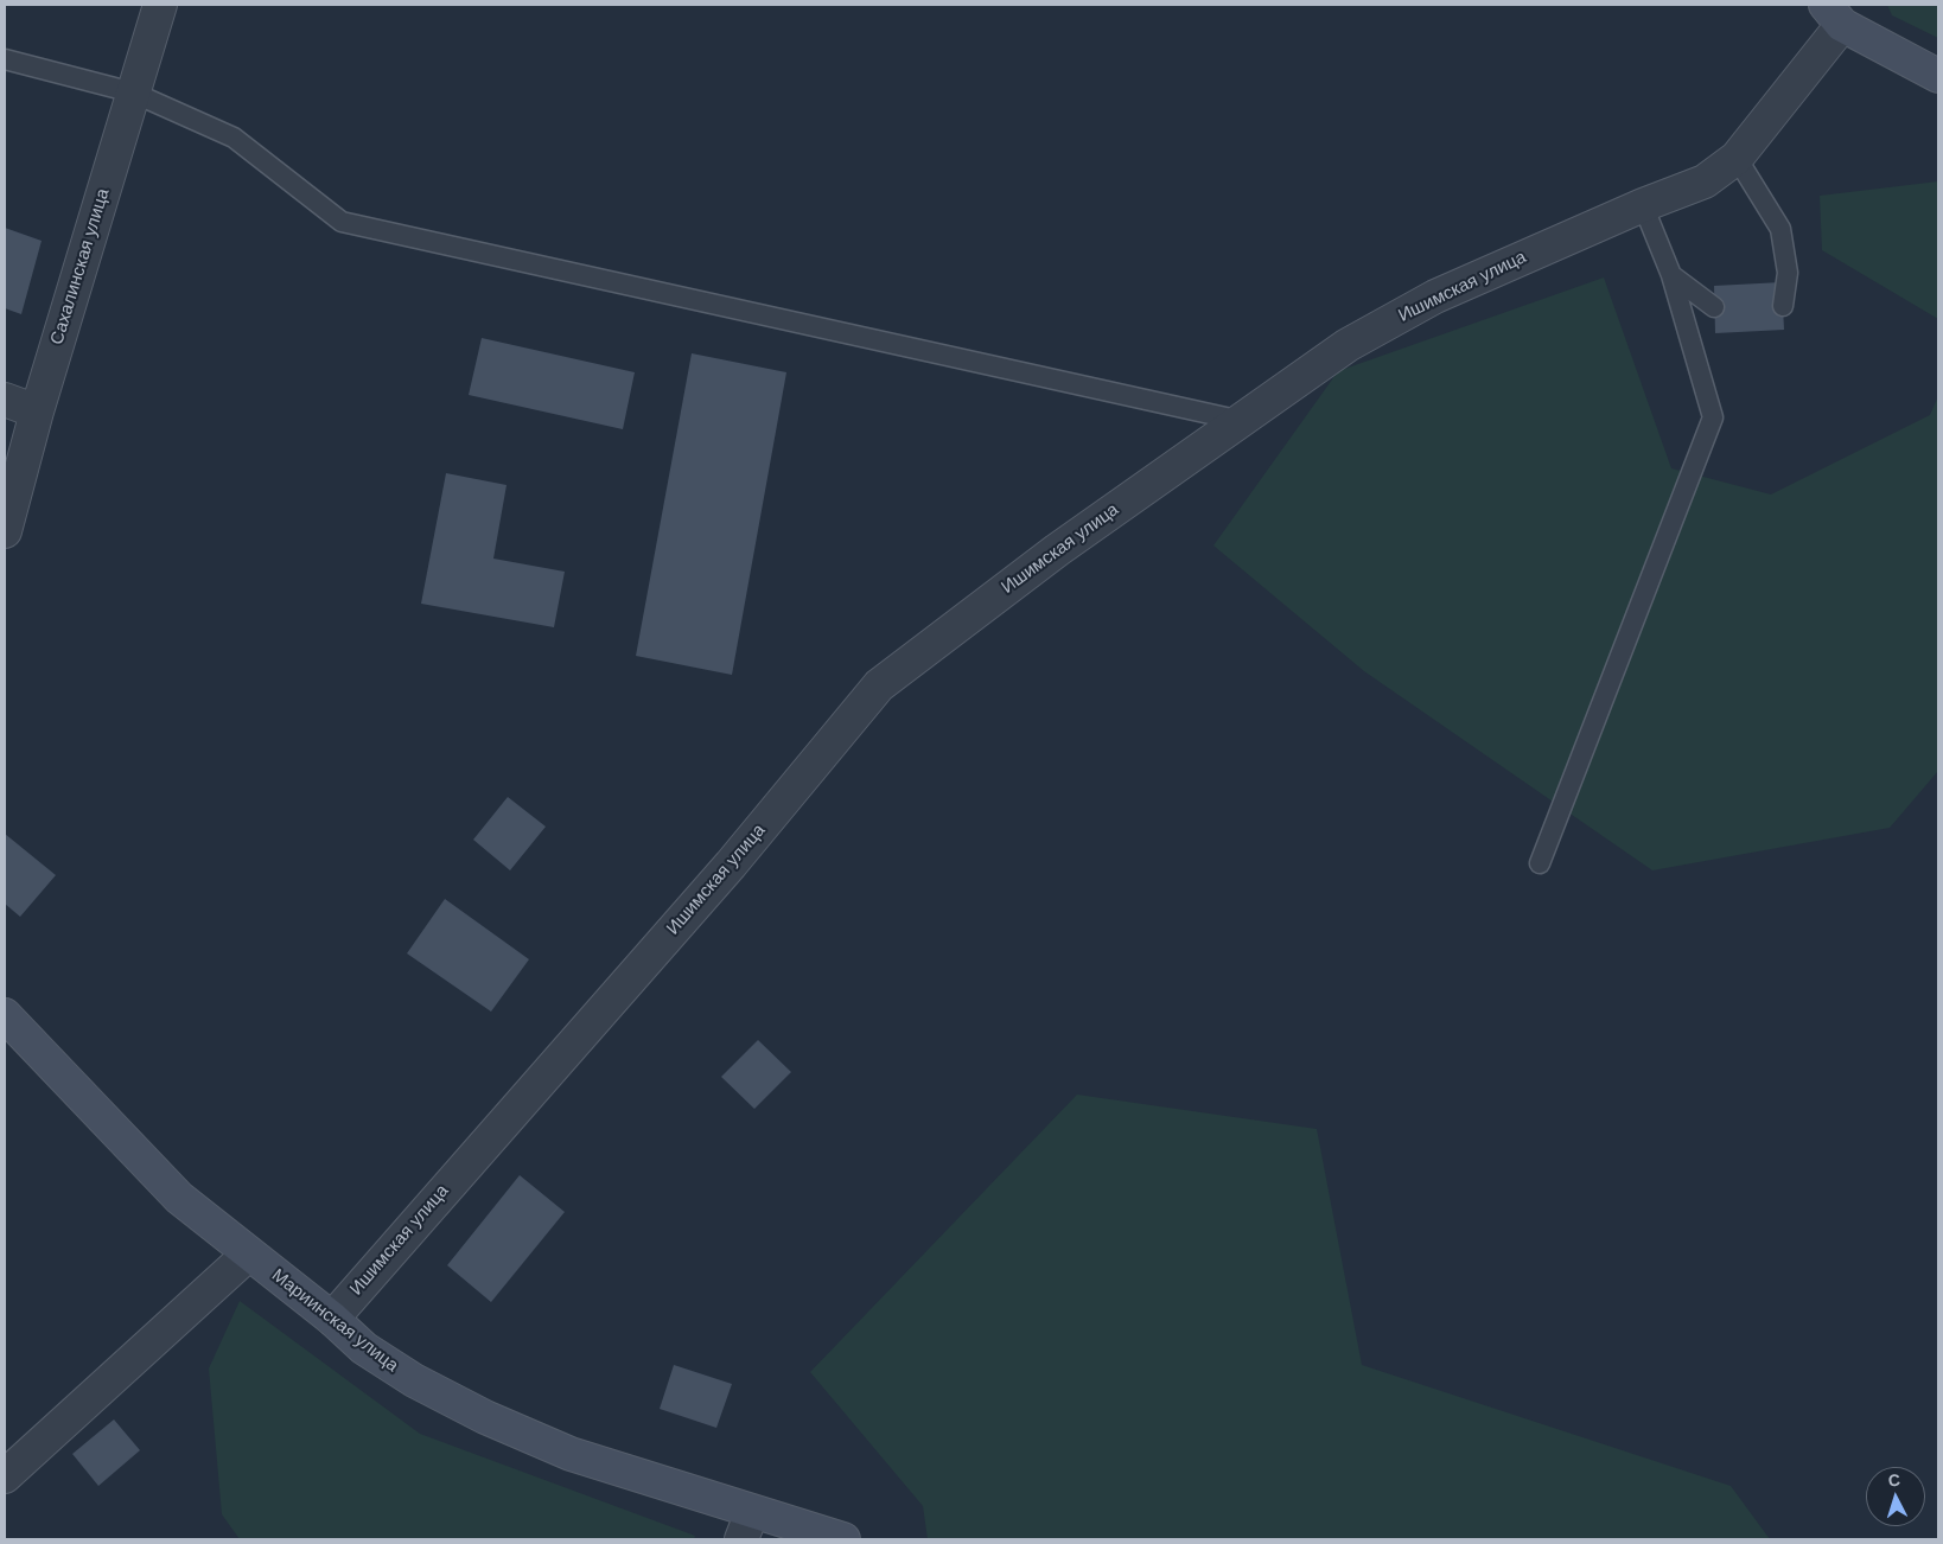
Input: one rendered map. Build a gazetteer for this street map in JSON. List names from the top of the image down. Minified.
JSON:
{"streets":{"main road":["Ишимская улица","Мариинская улица"],"street":["Сахалинская улица"]},"crossings":[["Ишимская улица","Мариинская улица"]],"north":"top"}
